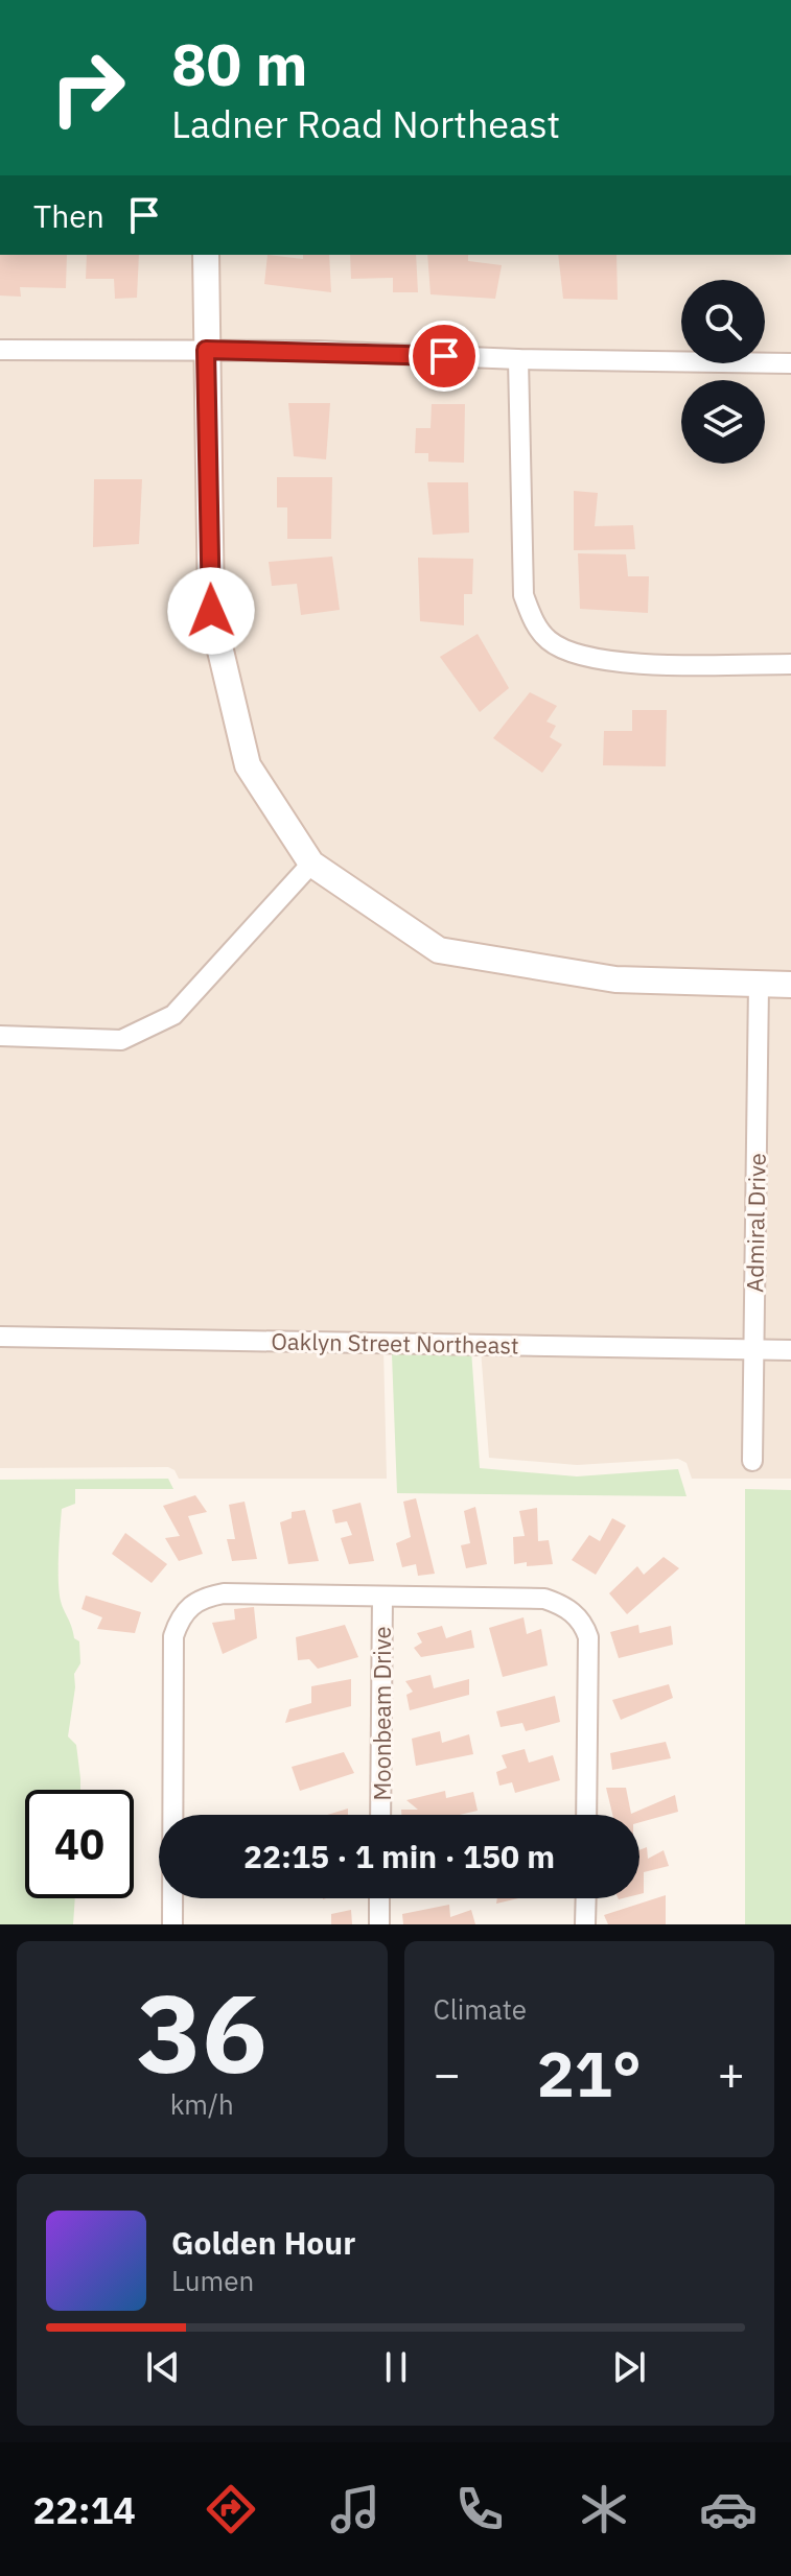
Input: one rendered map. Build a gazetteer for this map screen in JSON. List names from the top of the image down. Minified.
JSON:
{"streets":{"street":["Admiral Drive","Oaklyn Street Northeast","Moonbeam Drive"]},"crossings":[["Admiral Drive","Oaklyn Street Northeast"]],"page":{"turn":["80 m","Ladner Road Northeast"],"then":"Then","limit":"40","trip":"22:15 · 1 min · 150 m","tile":[["36","km/h"],"Climate"],"heat":["−","21°","+"],"song":["Golden Hour","Lumen"],"tabs":"22:14"}}
